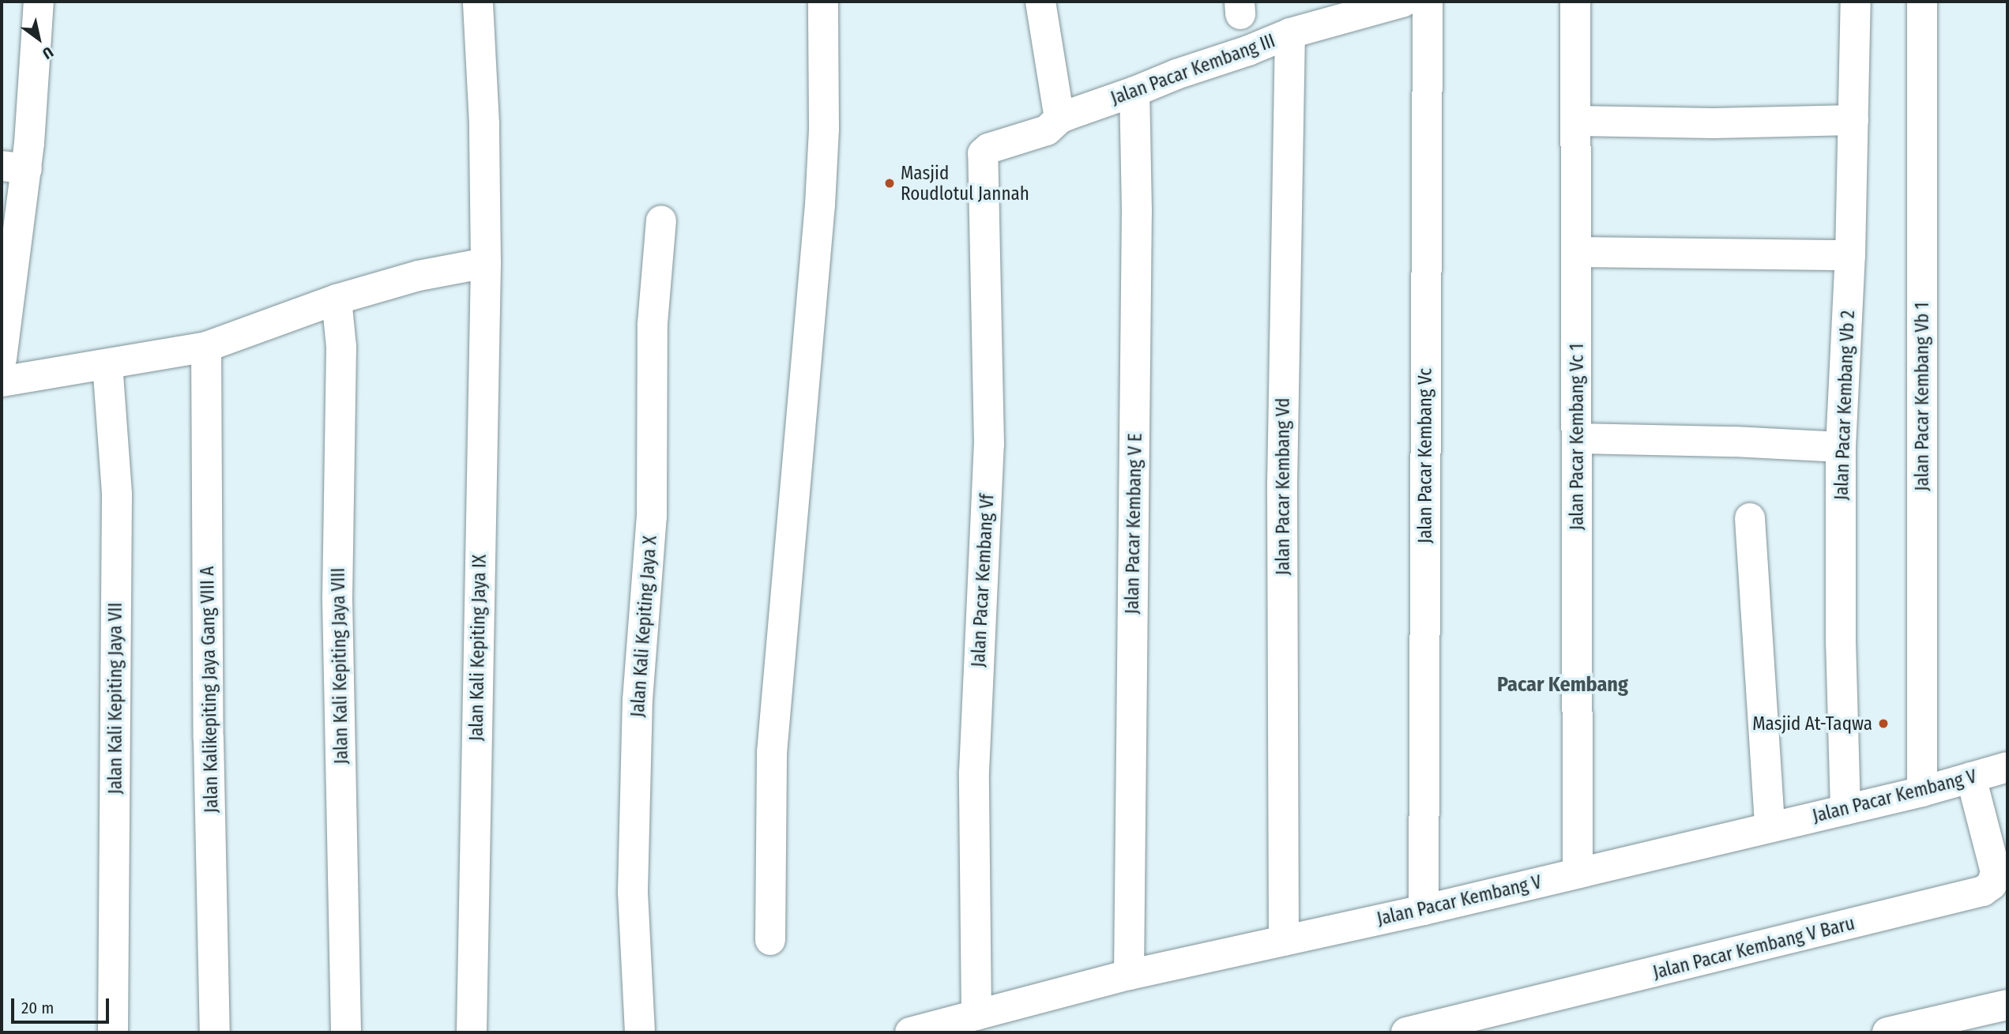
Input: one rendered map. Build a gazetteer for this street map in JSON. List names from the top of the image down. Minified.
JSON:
{"streets":{"street":["Jalan Pacar Kembang III","Jalan Pacar Kembang Vb 1","Jalan Pacar Kembang Vb 2","Jalan Pacar Kembang Vc 1","Jalan Pacar Kembang Vc","Jalan Pacar Kembang Vd","Jalan Pacar Kembang V E","Jalan Pacar Kembang Vf","Jalan Kali Kepiting Jaya X","Jalan Kali Kepiting Jaya IX","Jalan Kali Kepiting Jaya VIII","Jalan Kalikepiting Jaya Gang VIII A","Jalan Kali Kepiting Jaya VII","Jalan Pacar Kembang V","Jalan Pacar Kembang V Baru"]},"crossings":[["Jalan Pacar Kembang III","Jalan Pacar Kembang Vd"],["Jalan Pacar Kembang III","Jalan Pacar Kembang V E"],["Jalan Pacar Kembang III","Jalan Pacar Kembang Vf"],["Jalan Pacar Kembang Vb 1","Jalan Pacar Kembang V"],["Jalan Pacar Kembang Vb 2","Jalan Pacar Kembang V"],["Jalan Pacar Kembang Vc 1","Jalan Pacar Kembang V"],["Jalan Pacar Kembang Vc","Jalan Pacar Kembang V"],["Jalan Pacar Kembang Vd","Jalan Pacar Kembang V"],["Jalan Pacar Kembang V E","Jalan Pacar Kembang V"],["Jalan Pacar Kembang Vf","Jalan Pacar Kembang V"],["Jalan Pacar Kembang V","Jalan Pacar Kembang V Baru"]],"districts":["Pacar Kembang"],"places":["Masjid Roudlotul Jannah","Masjid At-Taqwa"],"scale_bar":"20 m","north":"bottom right"}
